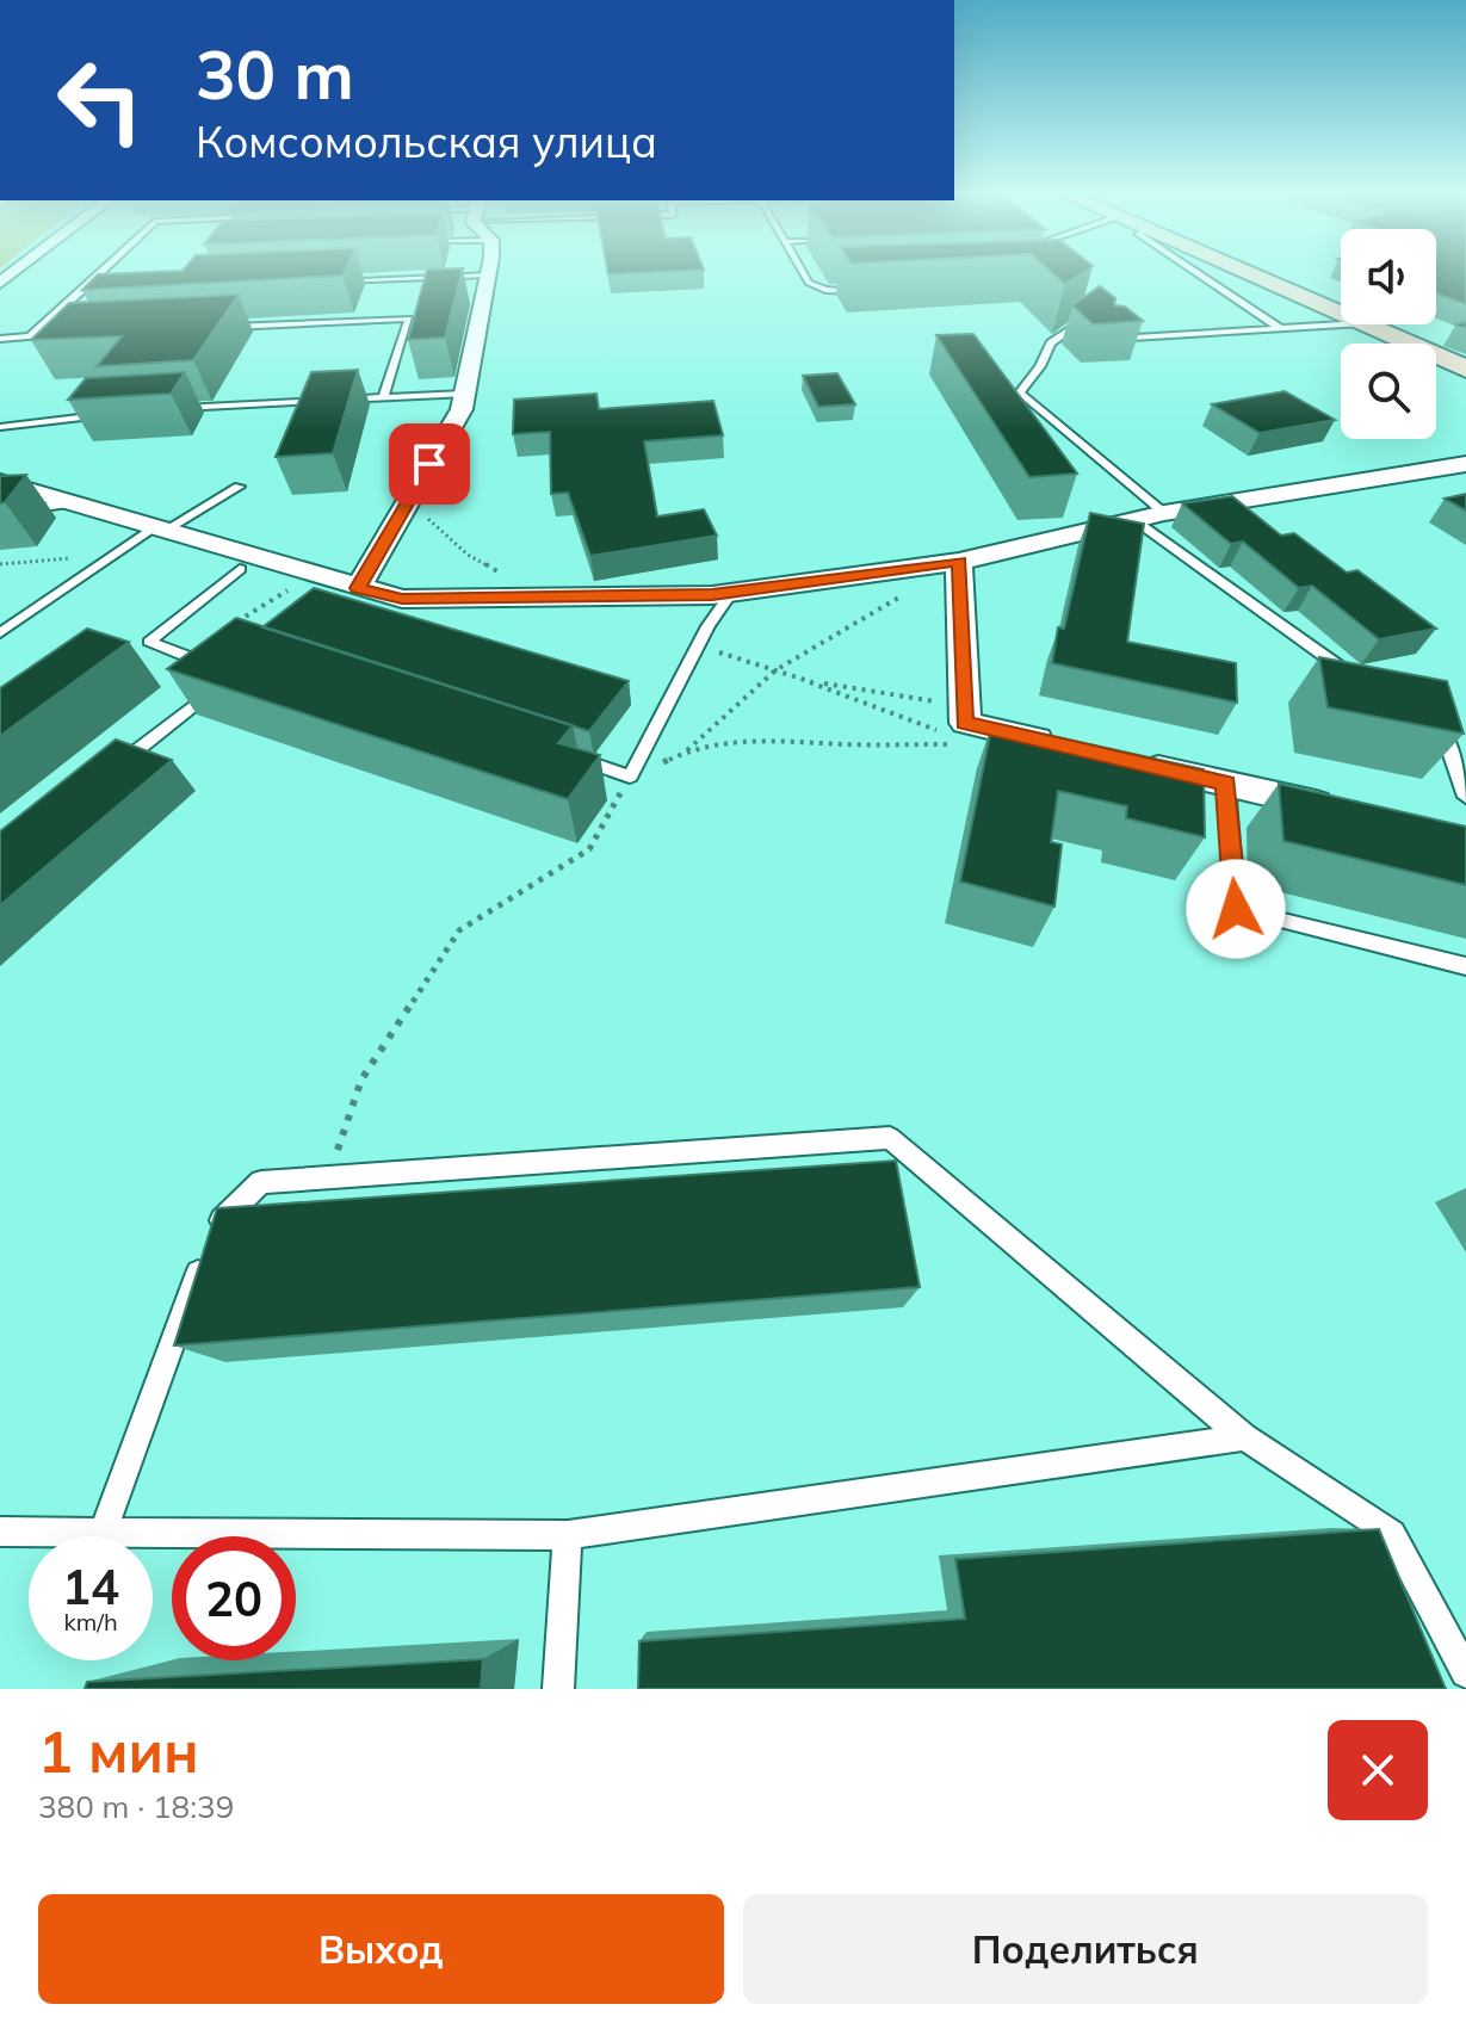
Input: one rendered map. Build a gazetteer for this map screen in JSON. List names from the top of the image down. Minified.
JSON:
{"page":{"turn":["30 m","Комсомольская улица"],"speed":"14 km/h","limit":"20","heading":["1 мин","380 m · 18:39"],"buttons":["Выход","Поделиться"]}}
